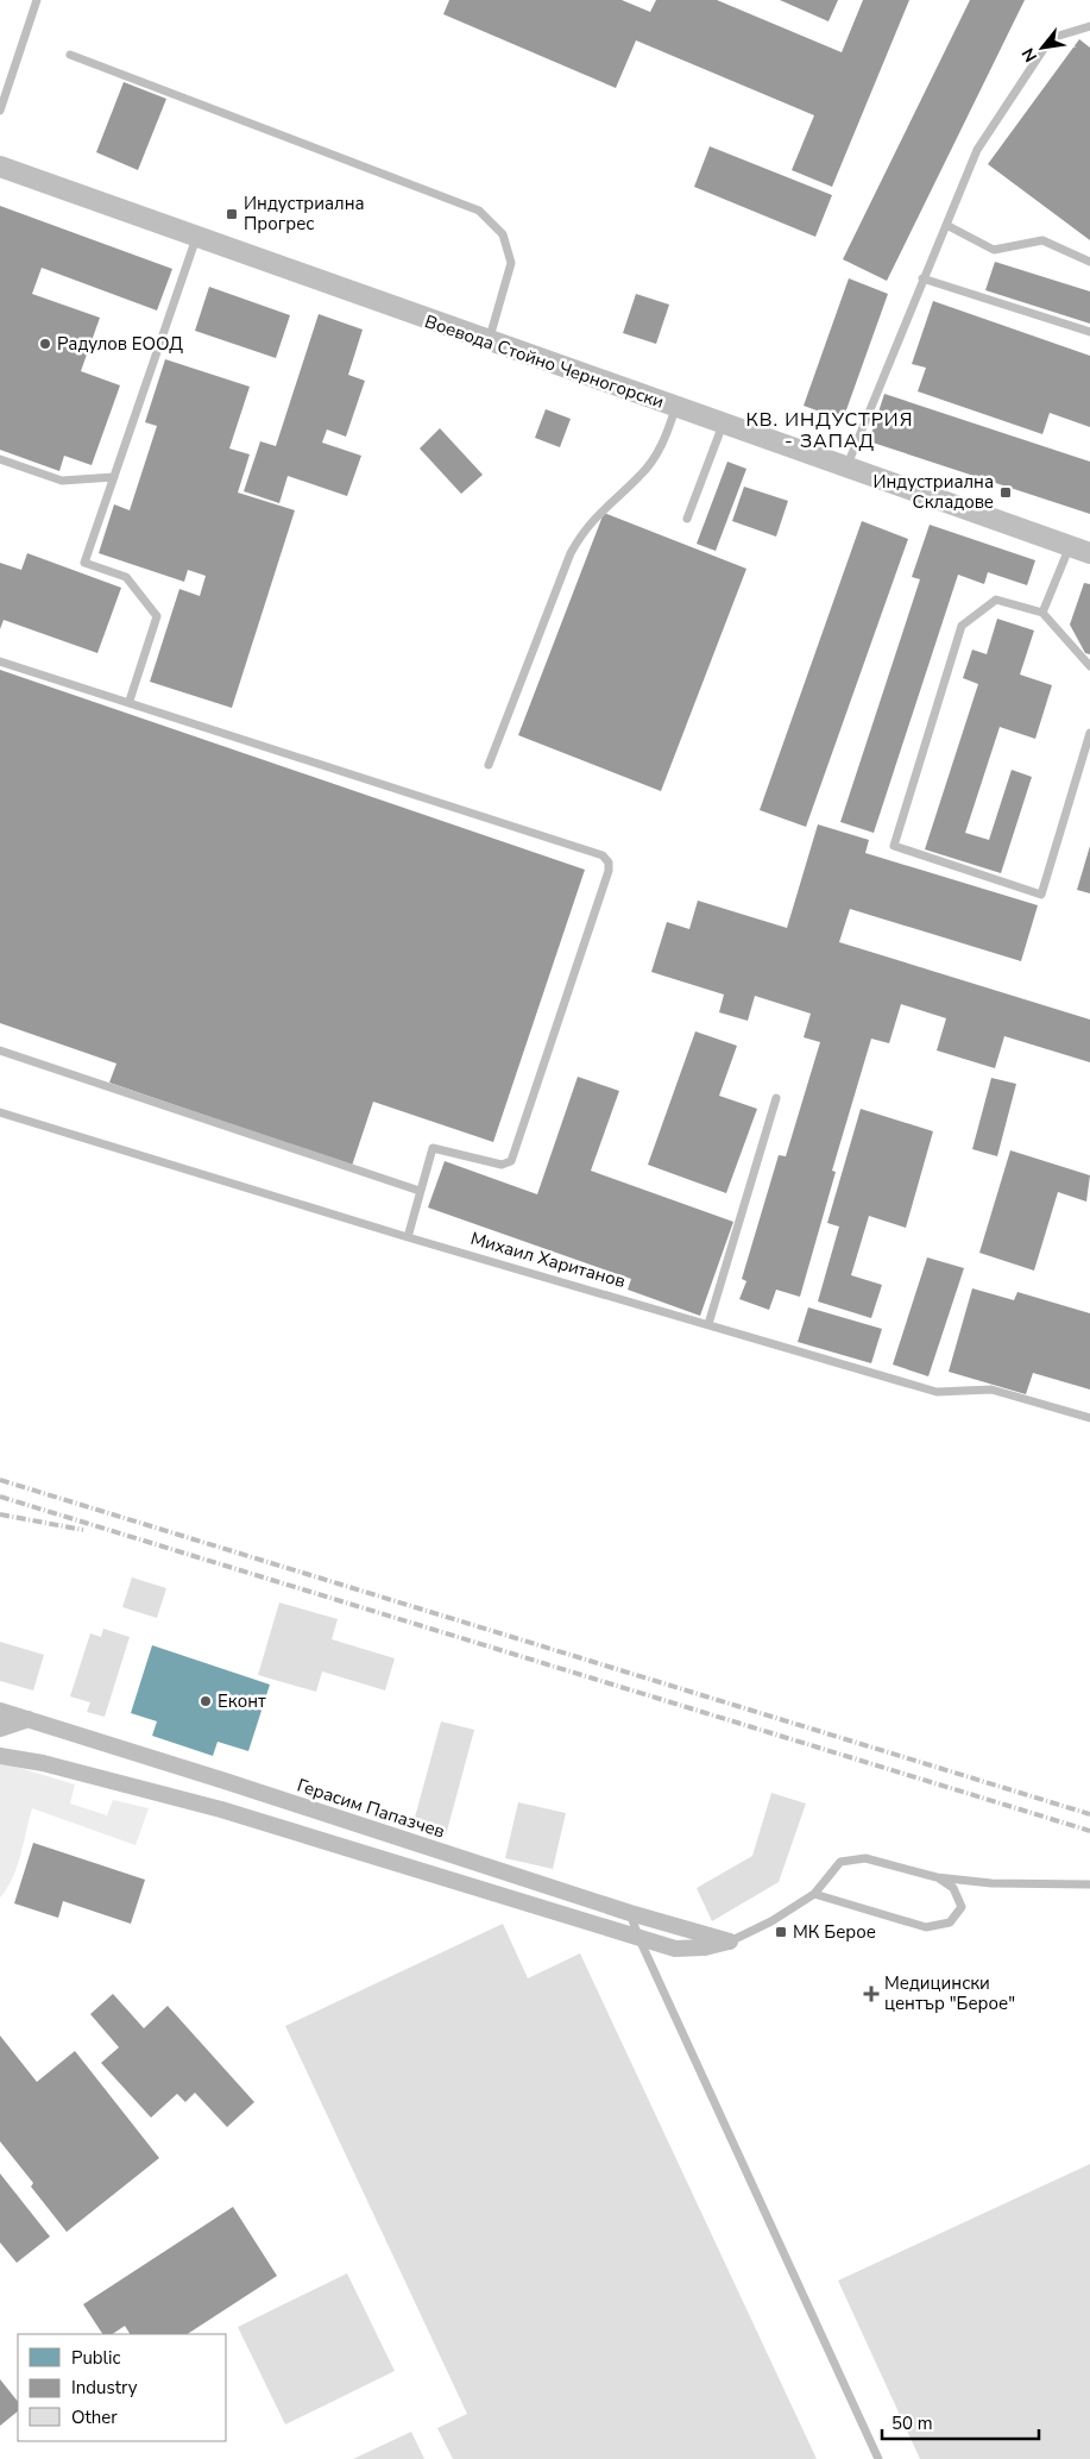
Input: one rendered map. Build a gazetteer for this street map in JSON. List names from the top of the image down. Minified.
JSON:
{"streets":{"street":["Воевода Стойно Черногорски","Герасим Папазчев"],"lane":["Михаил Хаританов"]},"districts":["КВ. ИНДУСТРИЯ - ЗАПАД"],"places":{"transit":["Индустриална Прогрес","Индустриална Складове","МК Берое"],"other":["Радулов ЕООД","Еконт"],"health":["Медицински център \"Берое\""]},"legend":["Public","Industry","Other"],"scale_bar":"50 m","north":"bottom left"}
